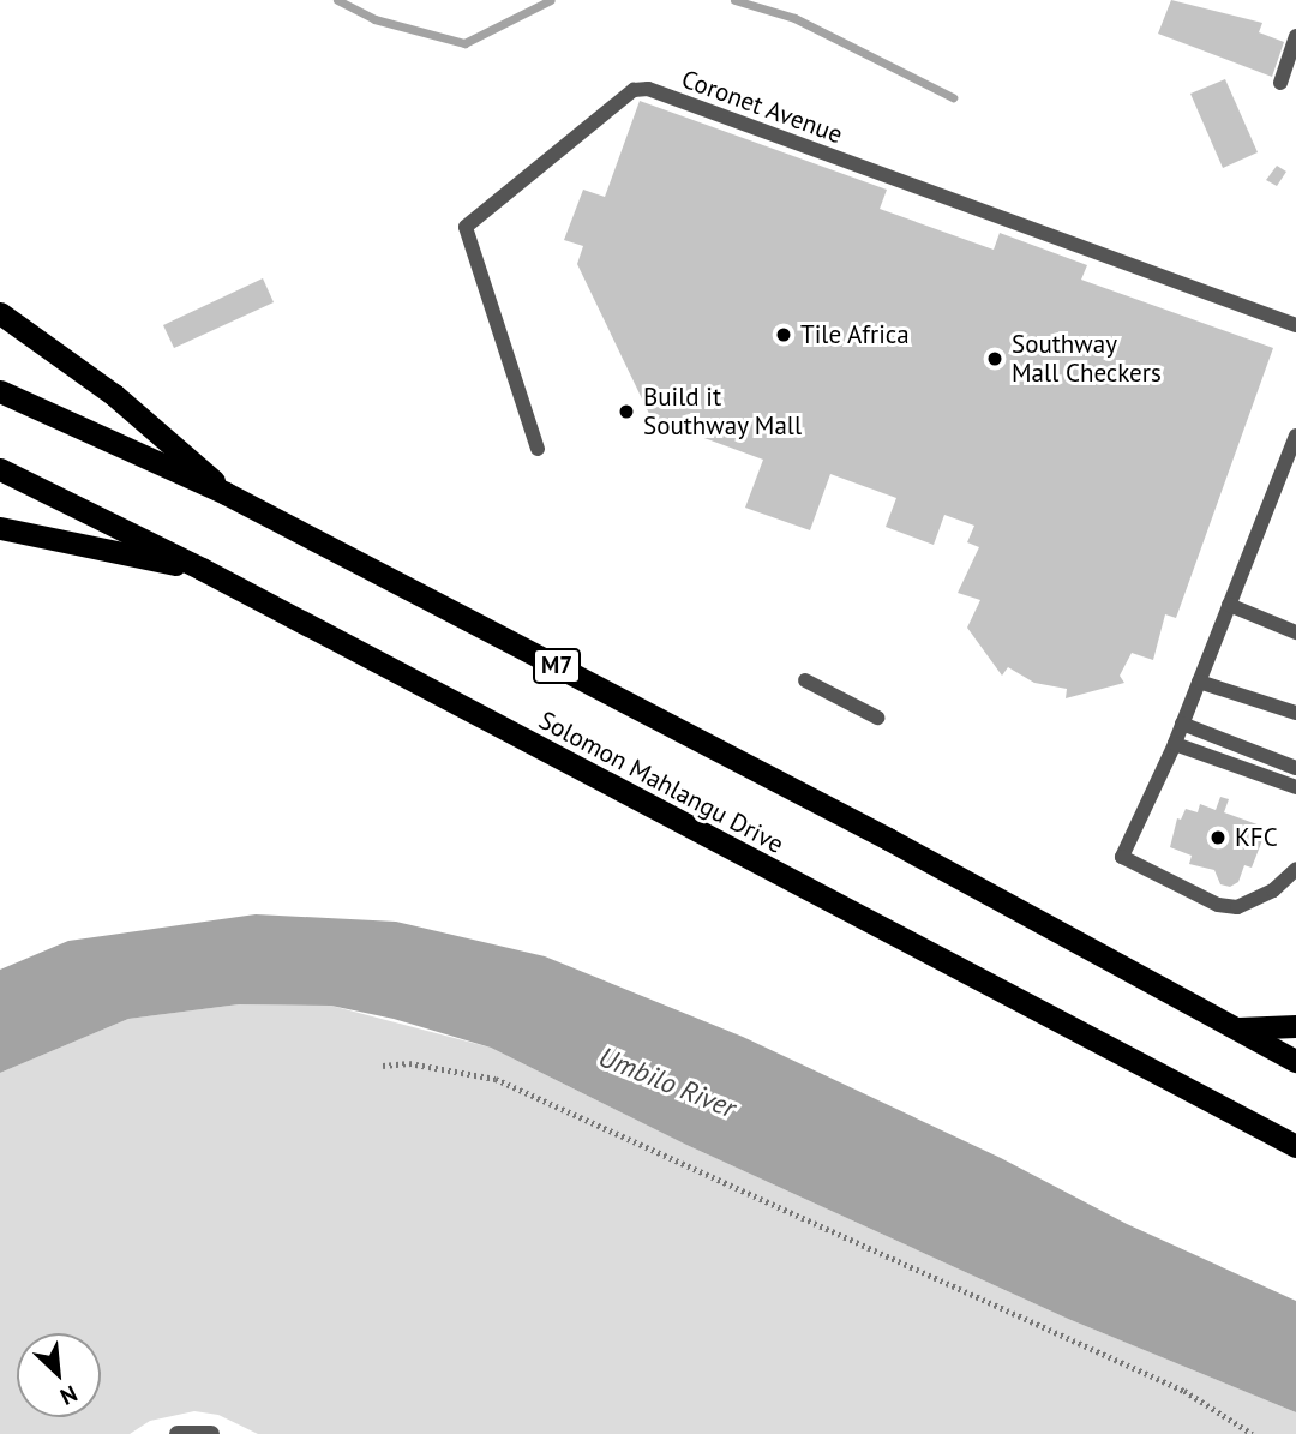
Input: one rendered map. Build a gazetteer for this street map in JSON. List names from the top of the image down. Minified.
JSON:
{"streets":{"highway":["M7","Solomon Mahlangu Drive"],"lane":["Coronet Avenue"]},"water":["Umbilo River"],"places":["Tile Africa","Southway Mall Checkers","Build it Southway Mall","KFC"],"north":"bottom right"}
